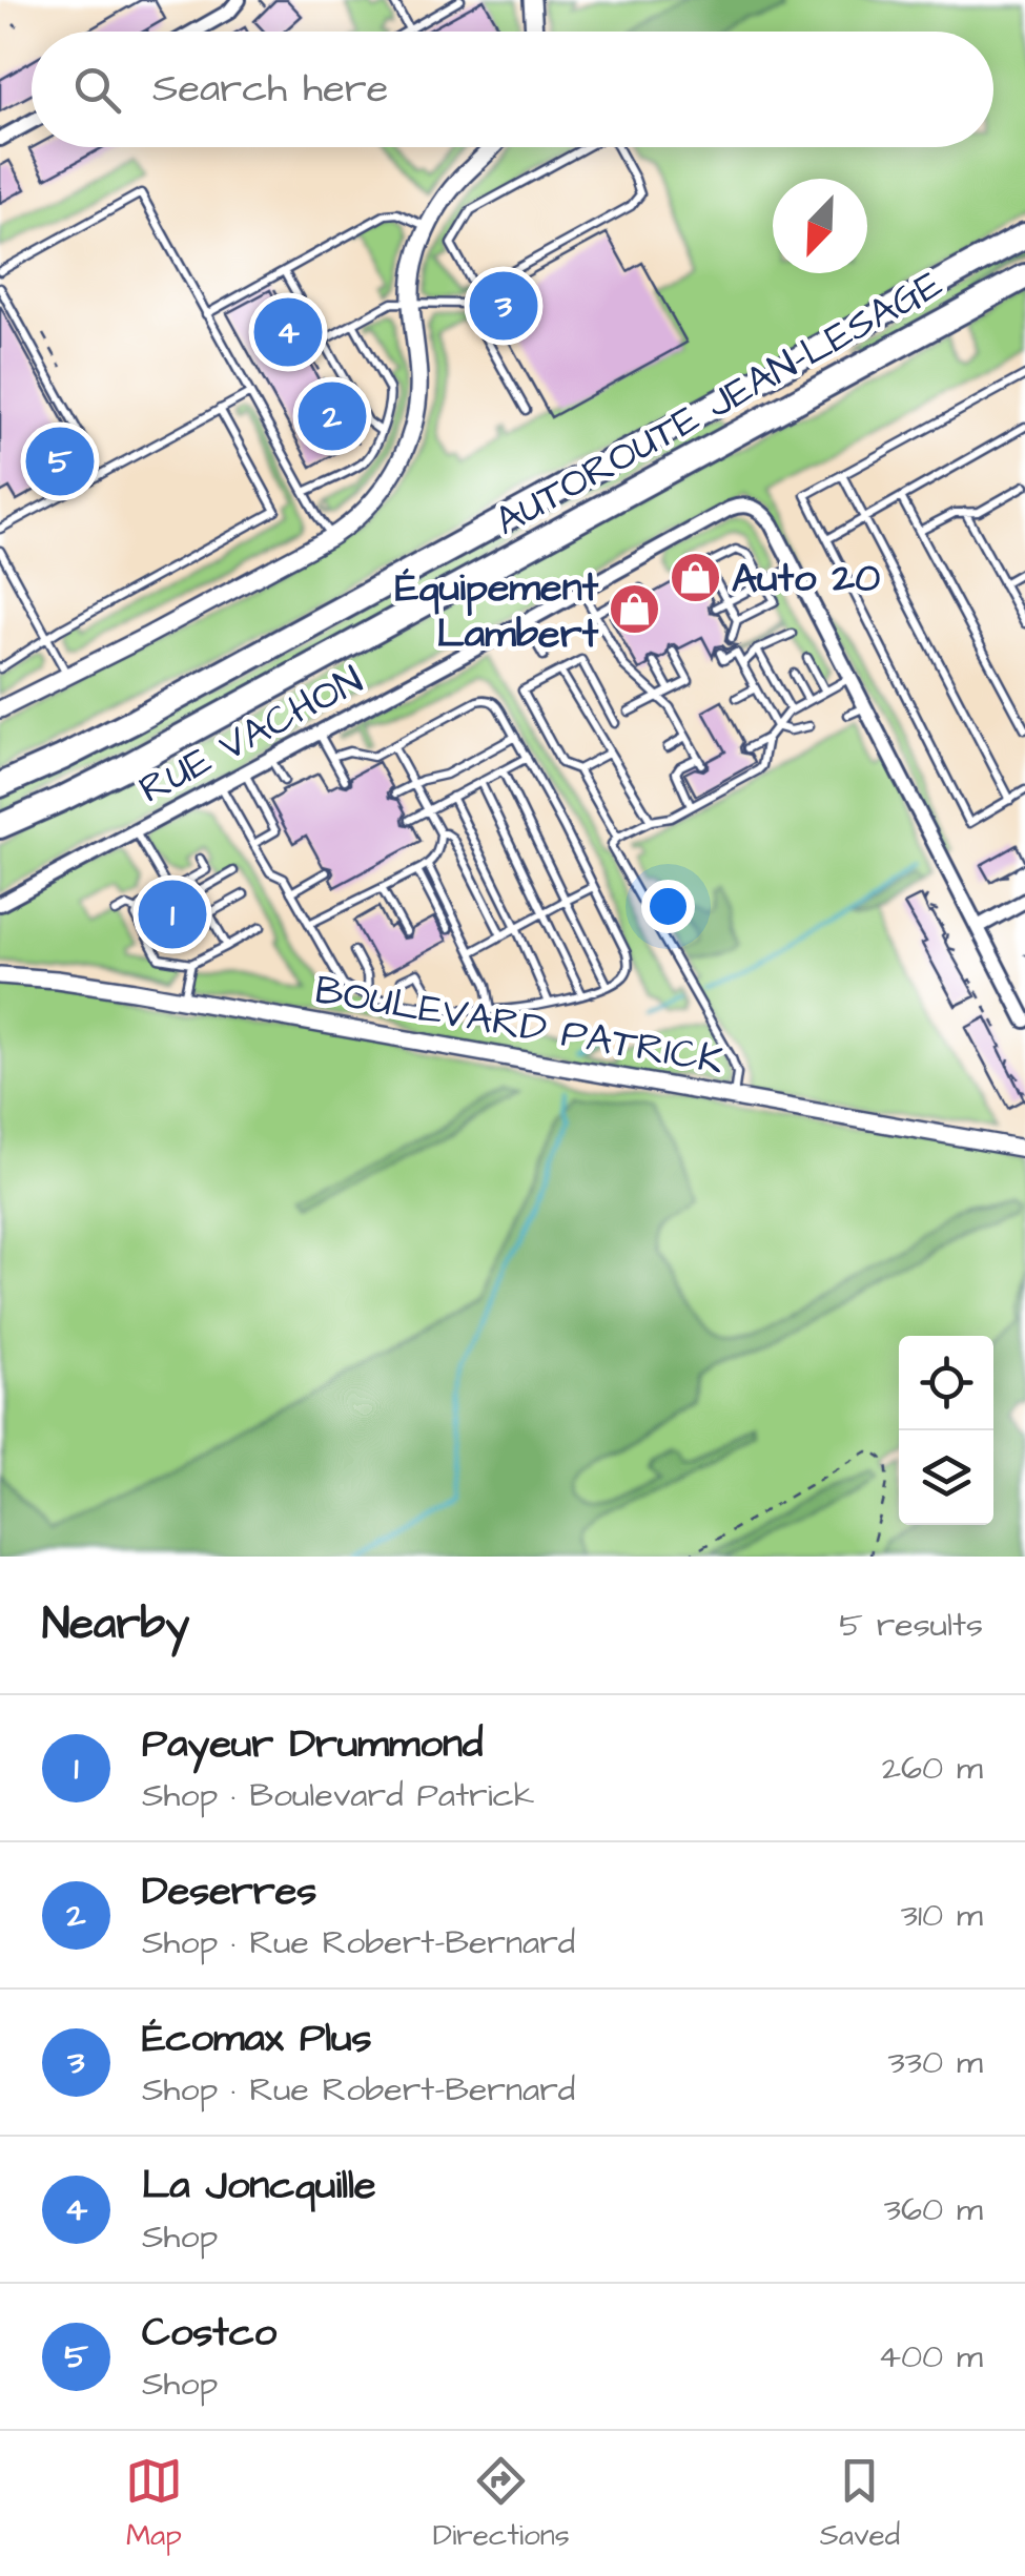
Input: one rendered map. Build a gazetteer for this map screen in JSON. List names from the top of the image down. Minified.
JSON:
{"streets":{"highway":["AUTOROUTE JEAN-LESAGE"],"street":["RUE VACHON","BOULEVARD PATRICK"]},"places":{"shop":["Auto 20","Équipement Lambert"]},"north":"bottom left","page":{"search":"Search here","pins":["3","4","2","5","1"],"heading":["Nearby","5 results"],"list":[{"mark":"1","name":"Payeur Drummond","note":"Shop · Boulevard Patrick","value":"260 m"},{"mark":"2","name":"Deserres","note":"Shop · Rue Robert-Bernard","value":"310 m"},{"mark":"3","name":"Écomax Plus","note":"Shop · Rue Robert-Bernard","value":"330 m"},{"mark":"4","name":"La Joncquille","note":"Shop","value":"360 m"},{"mark":"5","name":"Costco","note":"Shop","value":"400 m"}],"nav":["Map","Directions","Saved"]}}
